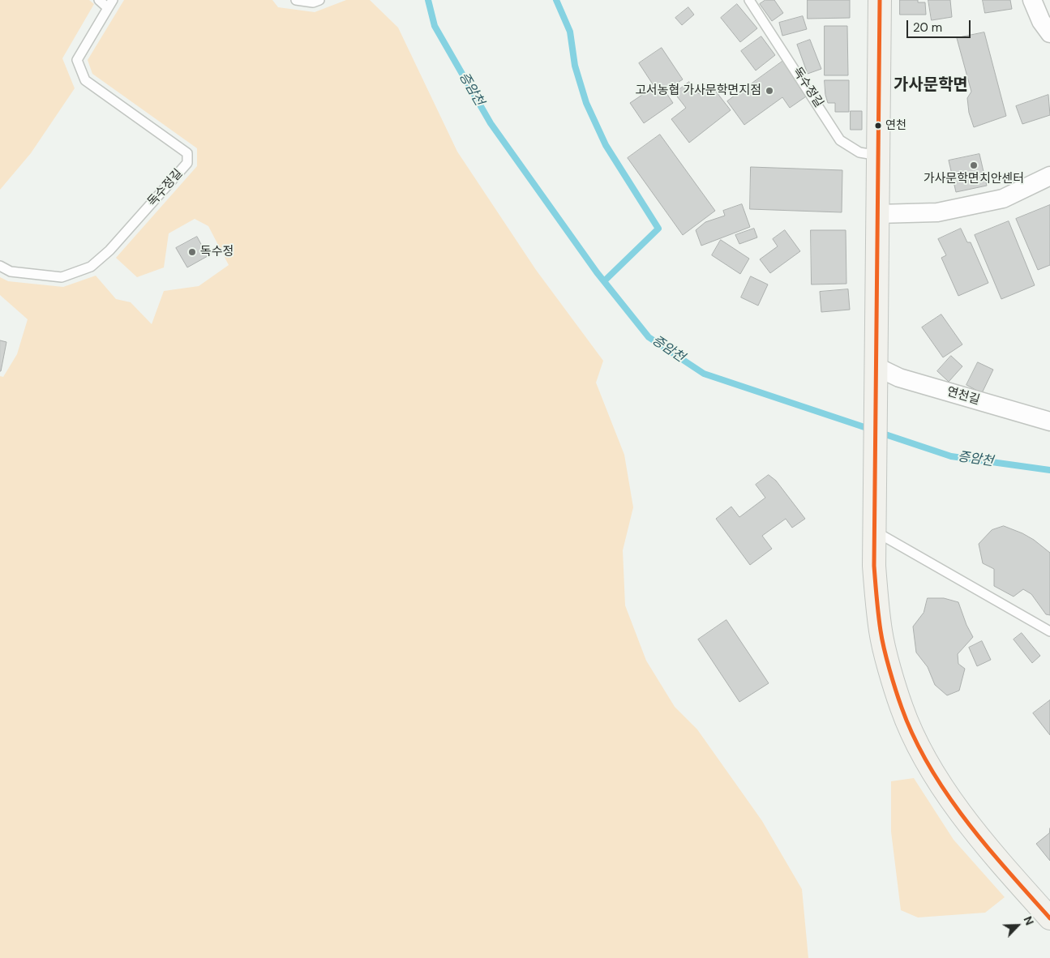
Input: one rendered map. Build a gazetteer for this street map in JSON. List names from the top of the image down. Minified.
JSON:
{"streets":{"street":["연천길"],"lane":["독수정길"]},"districts":["가사문학면"],"water":["증암천"],"places":["고서농협 가사문학면지점","연천","가사문학면치안센터","독수정"],"scale_bar":"20 m","north":"top right"}
